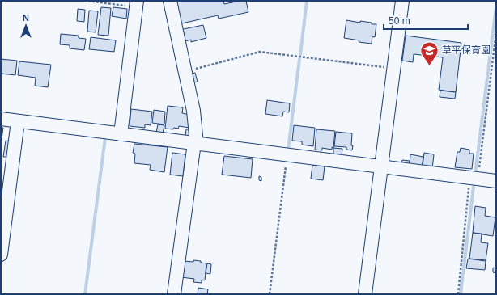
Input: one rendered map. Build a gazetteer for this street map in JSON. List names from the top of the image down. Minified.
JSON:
{"places":{"school or university":["草平保育園"]},"scale_bar":"50 m","north":"top"}
